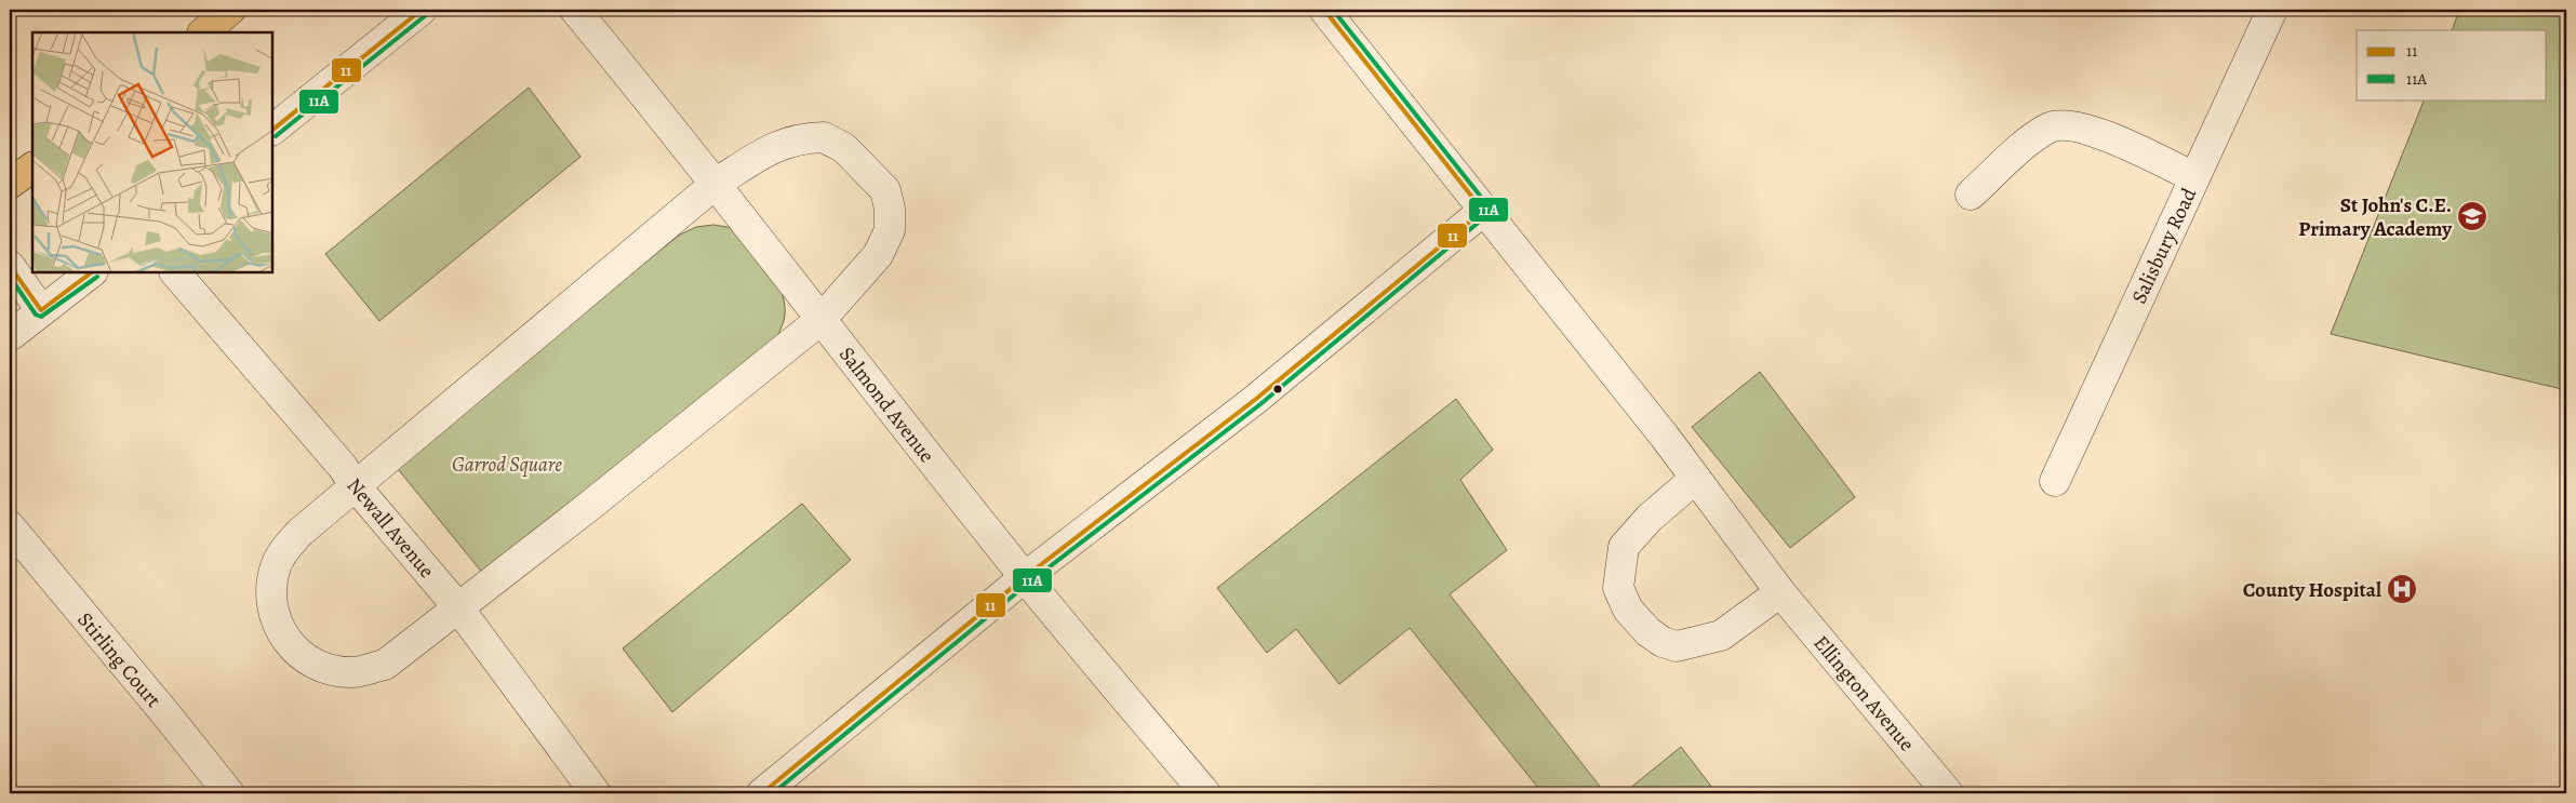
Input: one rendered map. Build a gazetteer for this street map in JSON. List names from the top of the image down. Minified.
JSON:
{"streets":{"street":["Salisbury Road","Salmond Avenue","Newall Avenue","Stirling Court","Ellington Avenue"]},"parks":["Garrod Square"],"places":{"school or university":["St John's C.E. Primary Academy"],"hospital":["County Hospital"]},"lines":["transit line 11","transit line 11A"],"legend":["11","11A"]}
